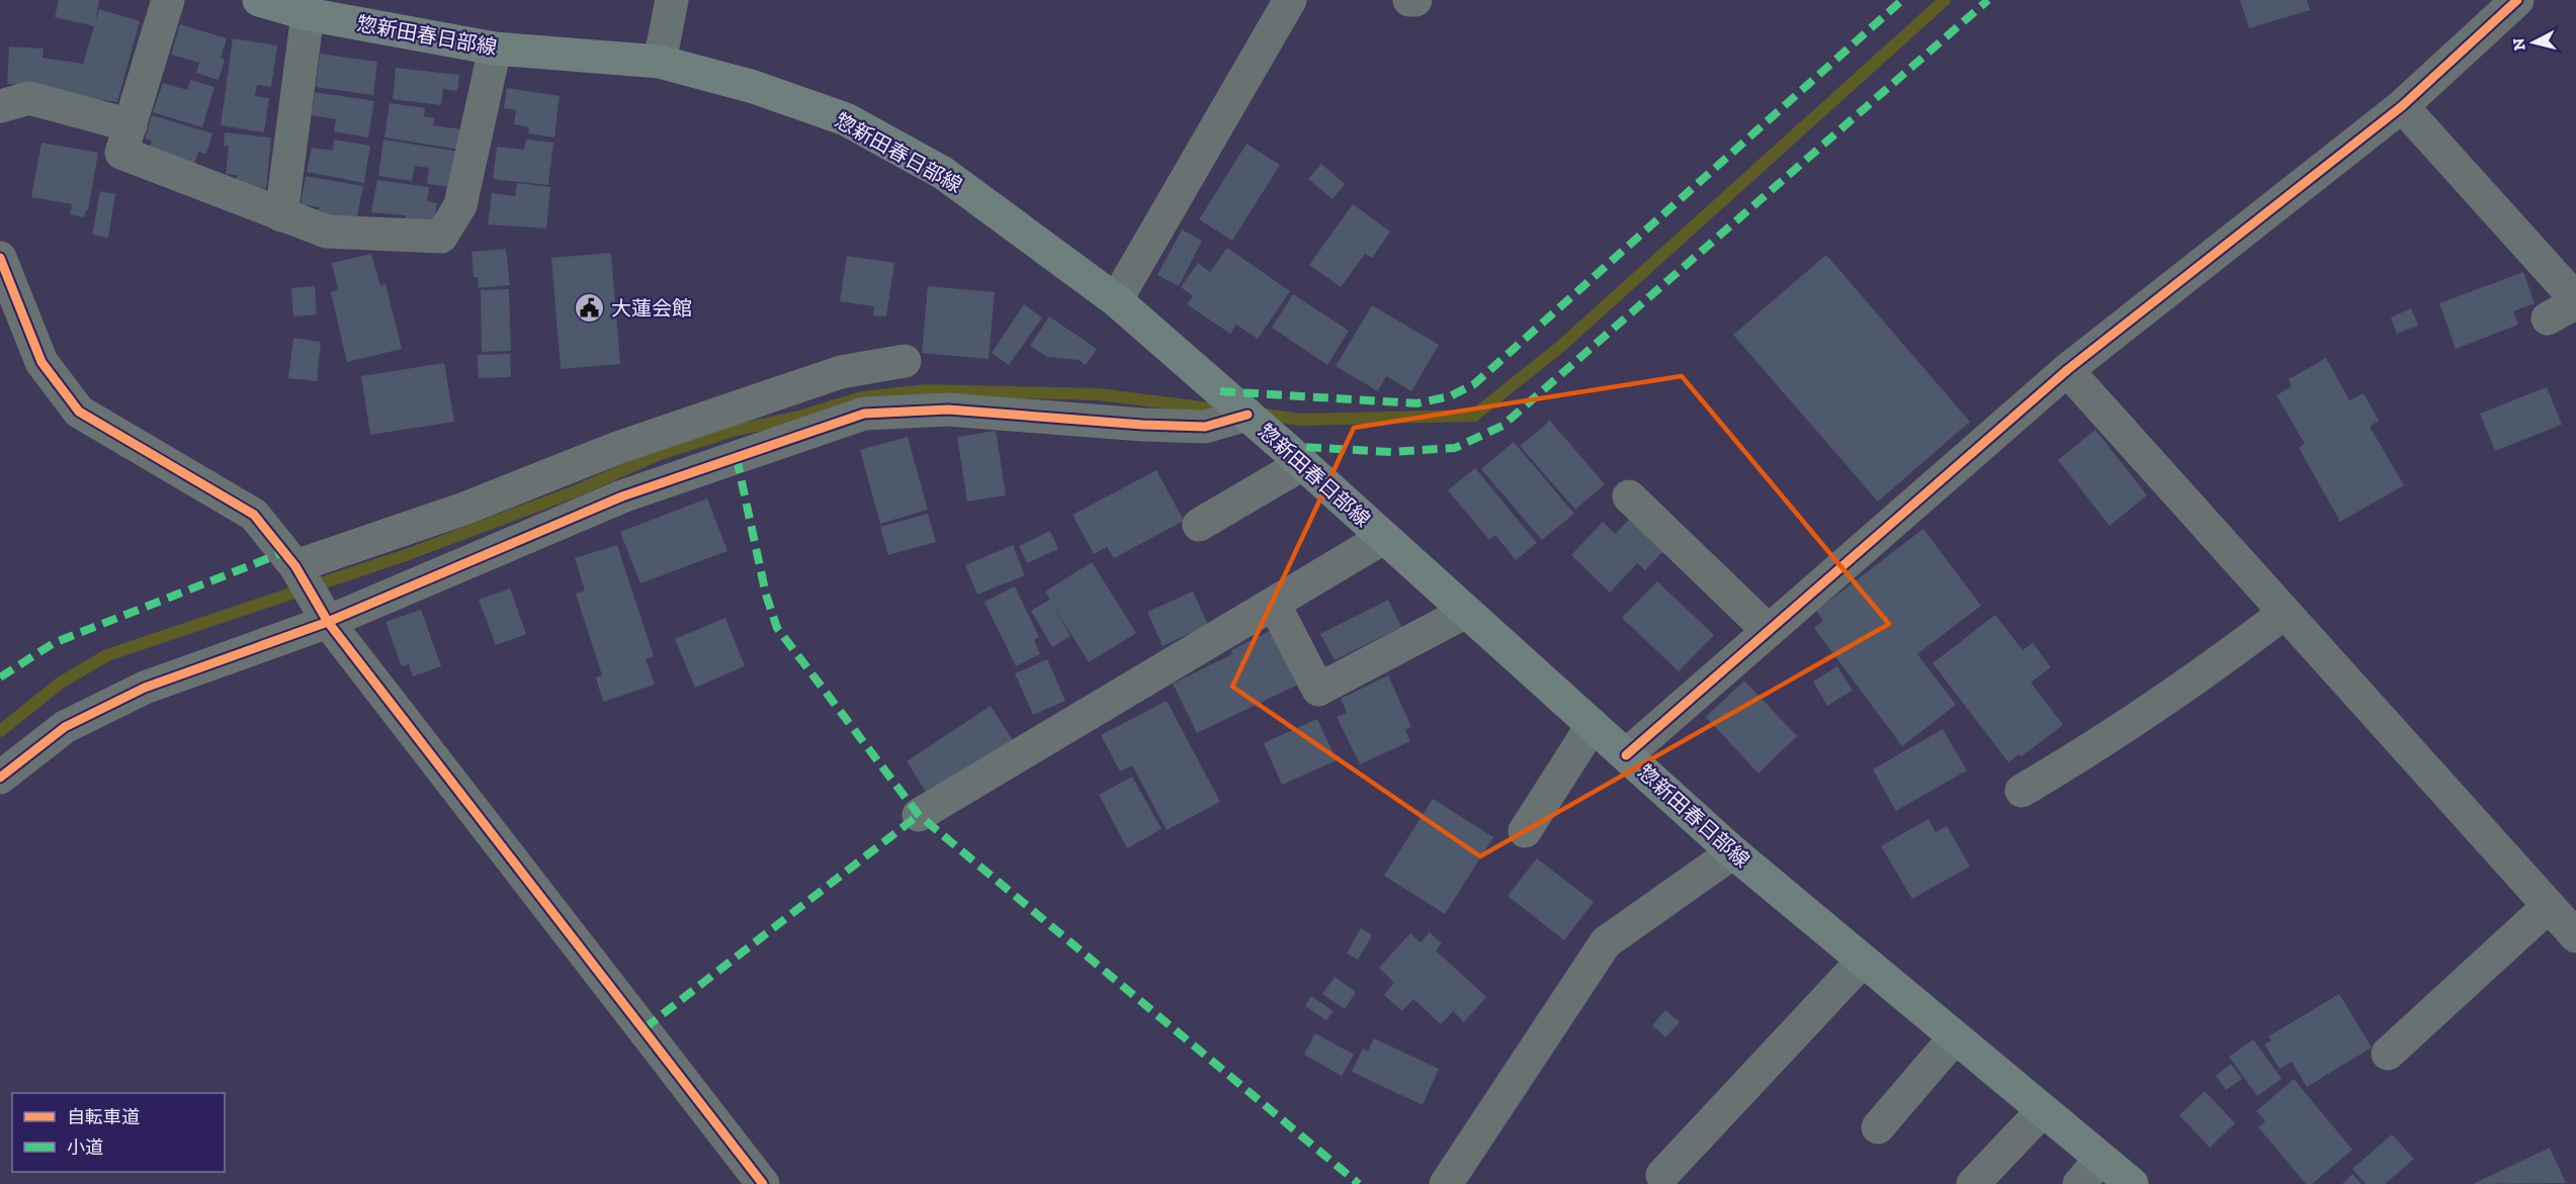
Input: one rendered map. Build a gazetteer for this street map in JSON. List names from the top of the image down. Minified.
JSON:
{"streets":{"main road":["惣新田春日部線"]},"places":{"public building":["大蓮会館"]},"legend":["自転車道","小道"],"north":"left"}
